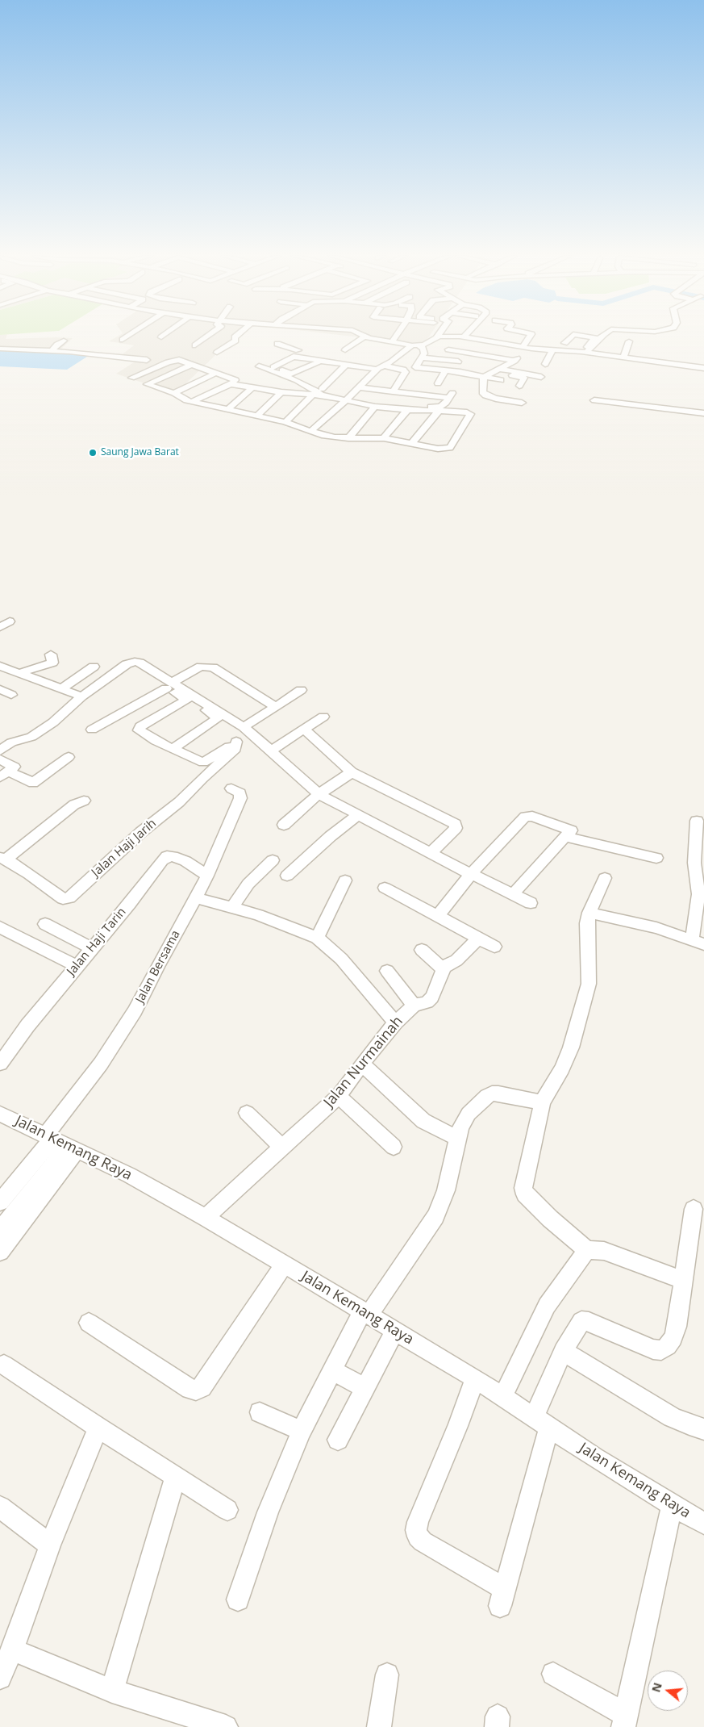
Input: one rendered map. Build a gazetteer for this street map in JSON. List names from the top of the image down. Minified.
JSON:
{"streets":{"street":["Jalan Haji Jarih","Jalan Haji Tarin","Jalan Bersama","Jalan Nurmainah","Jalan Kemang Raya"]},"crossings":[["Jalan Haji Tarin","Jalan Bersama"],["Jalan Bersama","Jalan Kemang Raya"],["Jalan Nurmainah","Jalan Kemang Raya"]],"places":["Saung Jawa Barat"],"north":"left"}
